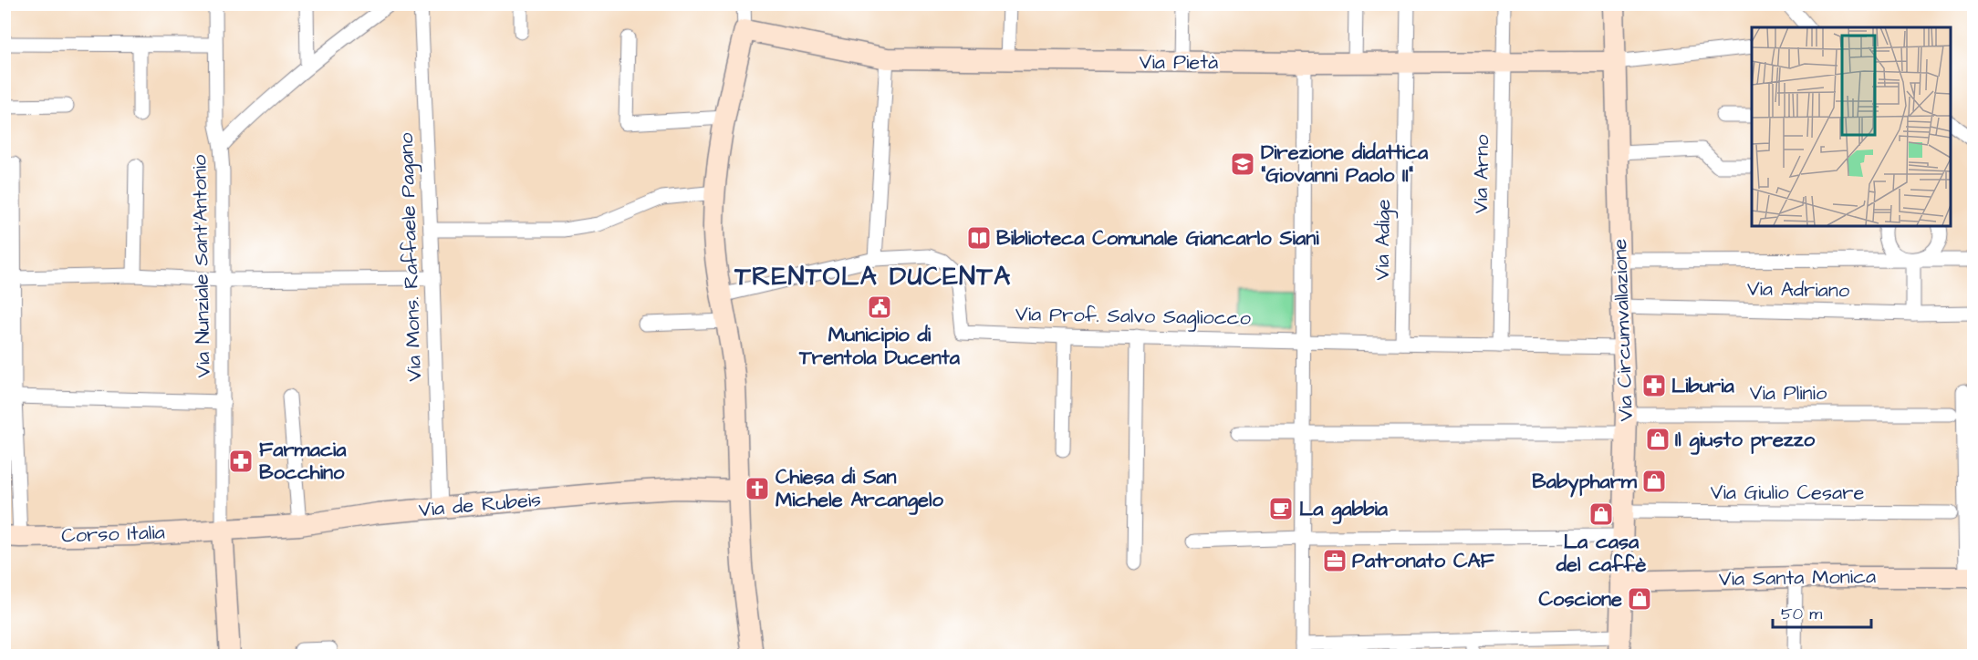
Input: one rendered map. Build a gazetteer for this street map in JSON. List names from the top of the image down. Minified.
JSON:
{"streets":{"street":["Via Pietà","Via Arno","Via Adige","Via Mons. Raffaele Pagano","Via Nunziale Sant'Antonio","Via Adriano","Via Prof. Salvo Sagliocco","Via Circumvallazione","Via Plinio","Via Giulio Cesare","Via de Rubeis","Corso Italia","Via Santa Monica"]},"crossings":[["Via Pietà","Via Arno"],["Via Pietà","Via Adige"],["Via Pietà","Via Circumvallazione"],["Via Arno","Via Prof. Salvo Sagliocco"],["Via Adige","Via Prof. Salvo Sagliocco"],["Via Mons. Raffaele Pagano","Via de Rubeis"],["Via Nunziale Sant'Antonio","Via de Rubeis"],["Via Nunziale Sant'Antonio","Corso Italia"],["Via Adriano","Via Circumvallazione"],["Via Prof. Salvo Sagliocco","Via Circumvallazione"],["Via Circumvallazione","Via Plinio"],["Via Circumvallazione","Via Giulio Cesare"],["Via Circumvallazione","Via Santa Monica"],["Via de Rubeis","Corso Italia"]],"districts":["TRENTOLA DUCENTA"],"places":{"school or university":["Direzione didattica \"Giovanni Paolo II\""],"library":["Biblioteca Comunale Giancarlo Siani"],"public building":["Municipio di Trentola Ducenta"],"pharmacy":["Liburia","Farmacia Bocchino"],"shop":["Il giusto prezzo","Babypharm","La casa del caffè","Coscione"],"church":["Chiesa di San Michele Arcangelo"],"cafe":["La gabbia"],"office":["Patronato CAF"]},"scale_bar":"50 m"}
